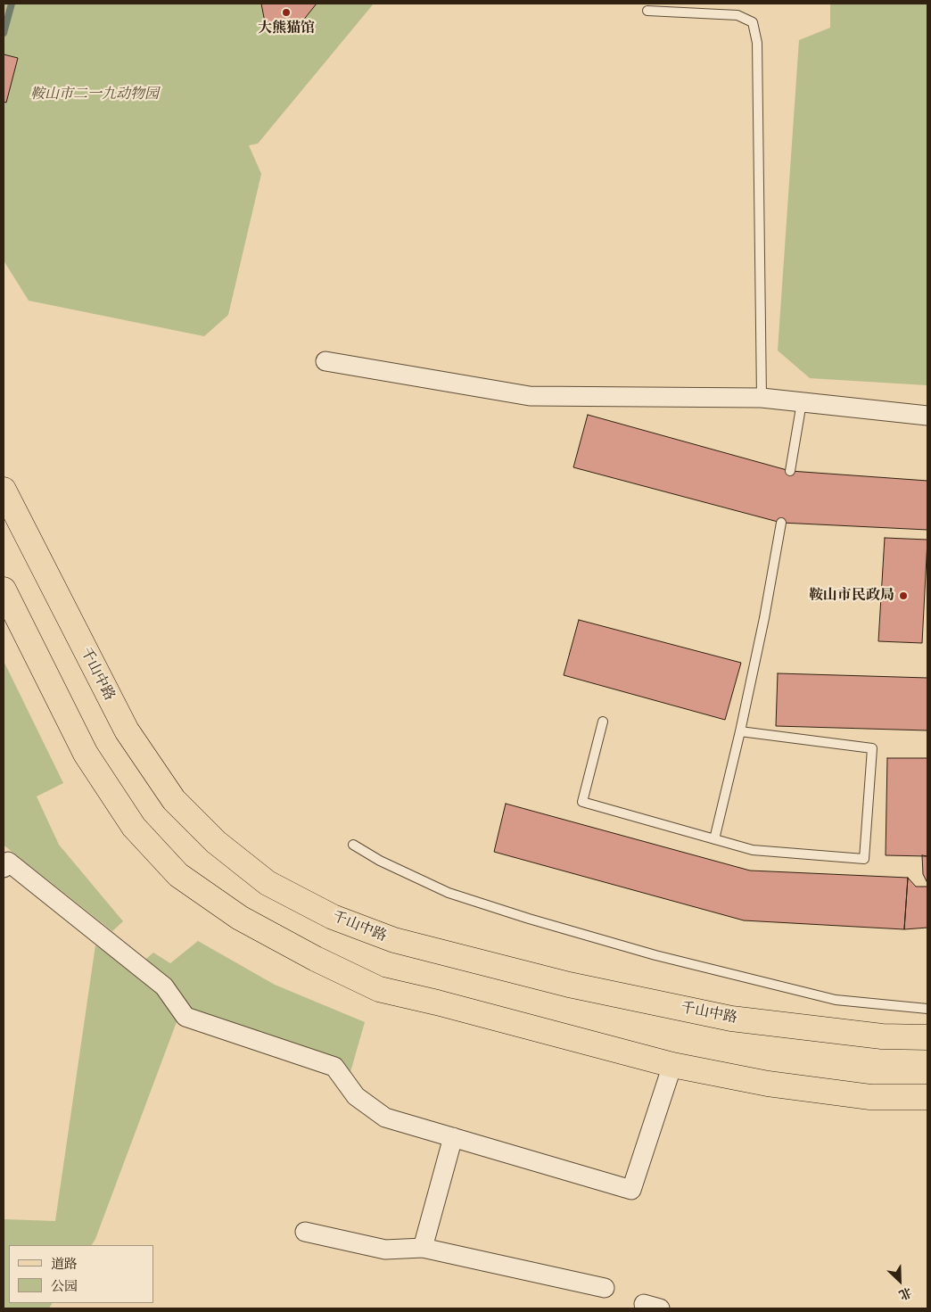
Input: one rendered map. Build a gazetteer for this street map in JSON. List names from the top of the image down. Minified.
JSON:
{"streets":{"main road":["千山中路"]},"parks":["鞍山市二一九动物园"],"places":["大熊猫馆","鞍山市民政局"],"legend":["道路","公园"],"north":"bottom right"}
